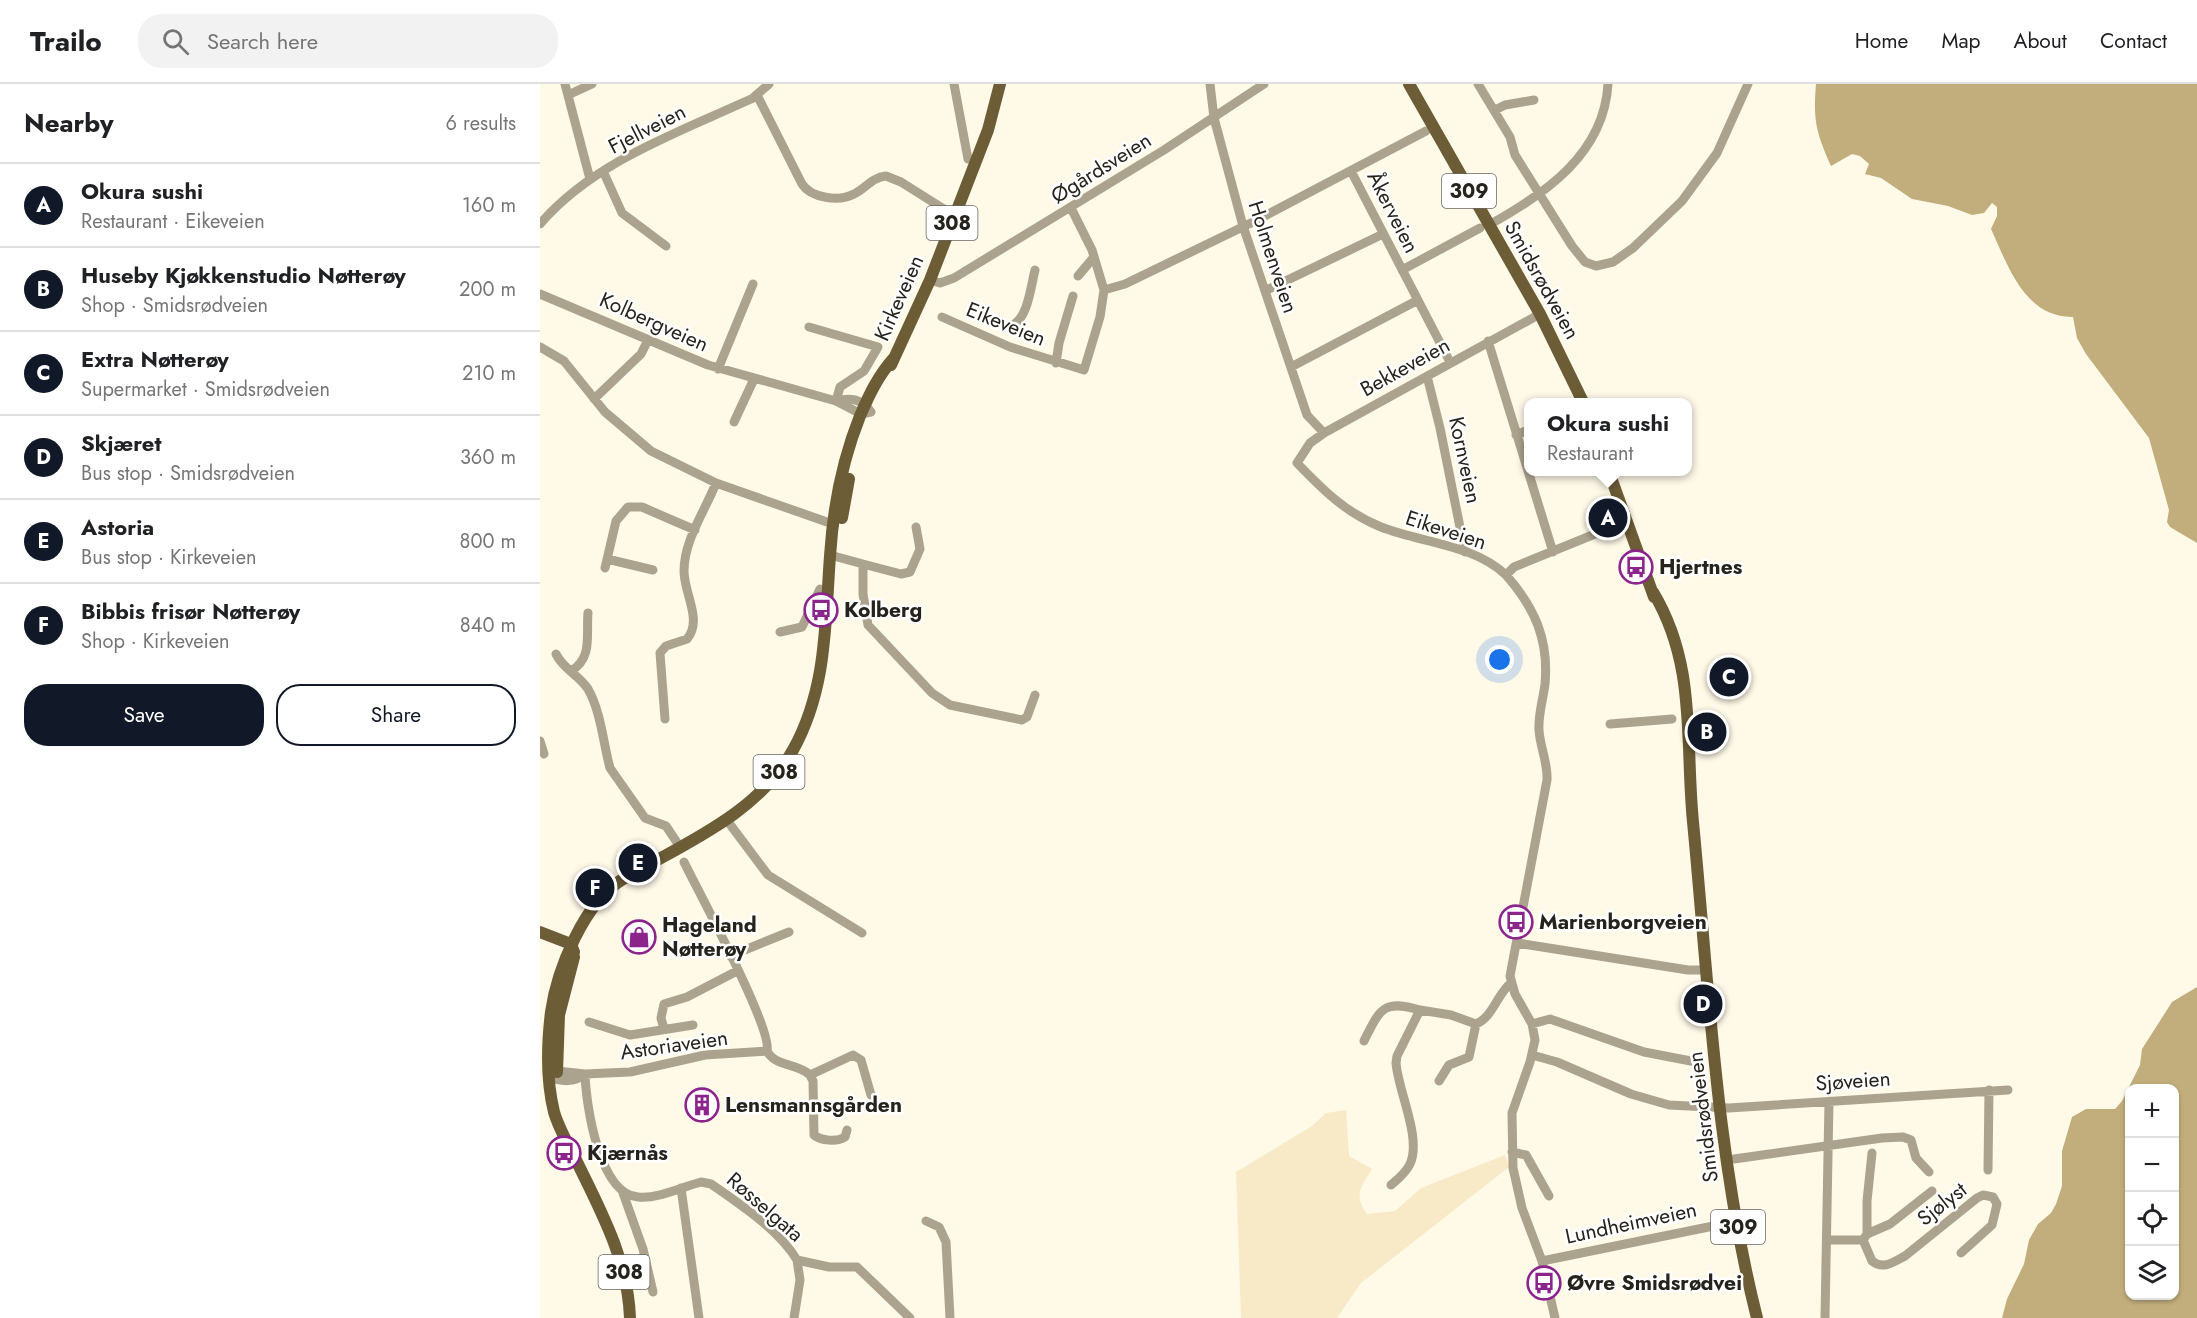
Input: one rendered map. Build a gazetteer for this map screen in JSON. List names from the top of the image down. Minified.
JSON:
{"streets":{"main road":["309","308","Smidsrødveien","Kirkeveien"],"street":["Fjellveien","Øgårdsveien","Åkerveien","Holmenveien","Kolbergveien","Eikeveien","Bekkeveien","Kornveien","Astoriaveien","Sjøveien","Sjølyst","Røsselgata","Lundheimveien"]},"crossings":[["Øgårdsveien","Holmenveien"],["Øgårdsveien","Kirkeveien"],["Øgårdsveien","Eikeveien"],["Åkerveien","Smidsrødveien"],["Åkerveien","Bekkeveien"],["Holmenveien","Bekkeveien"],["Smidsrødveien","Eikeveien"],["Smidsrødveien","Bekkeveien"],["Smidsrødveien","Sjøveien"],["Smidsrødveien","Sjølyst"],["Kirkeveien","Kolbergveien"],["Kirkeveien","Astoriaveien"],["Eikeveien","Bekkeveien"],["Eikeveien","Kornveien"],["Bekkeveien","Kornveien"]],"places":{"bus stop":["Hjertnes","Kolberg","Marienborgveien","Kjærnås","Øvre Smidsrødvei"],"shop":["Hageland Nøtterøy"],"building":["Lensmannsgården"]},"page":{"header":"Trailo","search":"Search here","nav":["Home","Map","About","Contact"],"heading":["Nearby","6 results"],"list":[{"mark":"A","name":"Okura sushi","note":"Restaurant · Eikeveien","value":"160 m"},{"mark":"B","name":"Huseby Kjøkkenstudio Nøtterøy","note":"Shop · Smidsrødveien","value":"200 m"},{"mark":"C","name":"Extra Nøtterøy","note":"Supermarket · Smidsrødveien","value":"210 m"},{"mark":"D","name":"Skjæret","note":"Bus stop · Smidsrødveien","value":"360 m"},{"mark":"E","name":"Astoria","note":"Bus stop · Kirkeveien","value":"800 m"},{"mark":"F","name":"Bibbis frisør Nøtterøy","note":"Shop · Kirkeveien","value":"840 m"}],"popup":["Okura sushi","Restaurant"],"pins":["A","C","B","E","F","D"],"buttons":["Save","Share"],"map_buttons":["+","−"]}}
